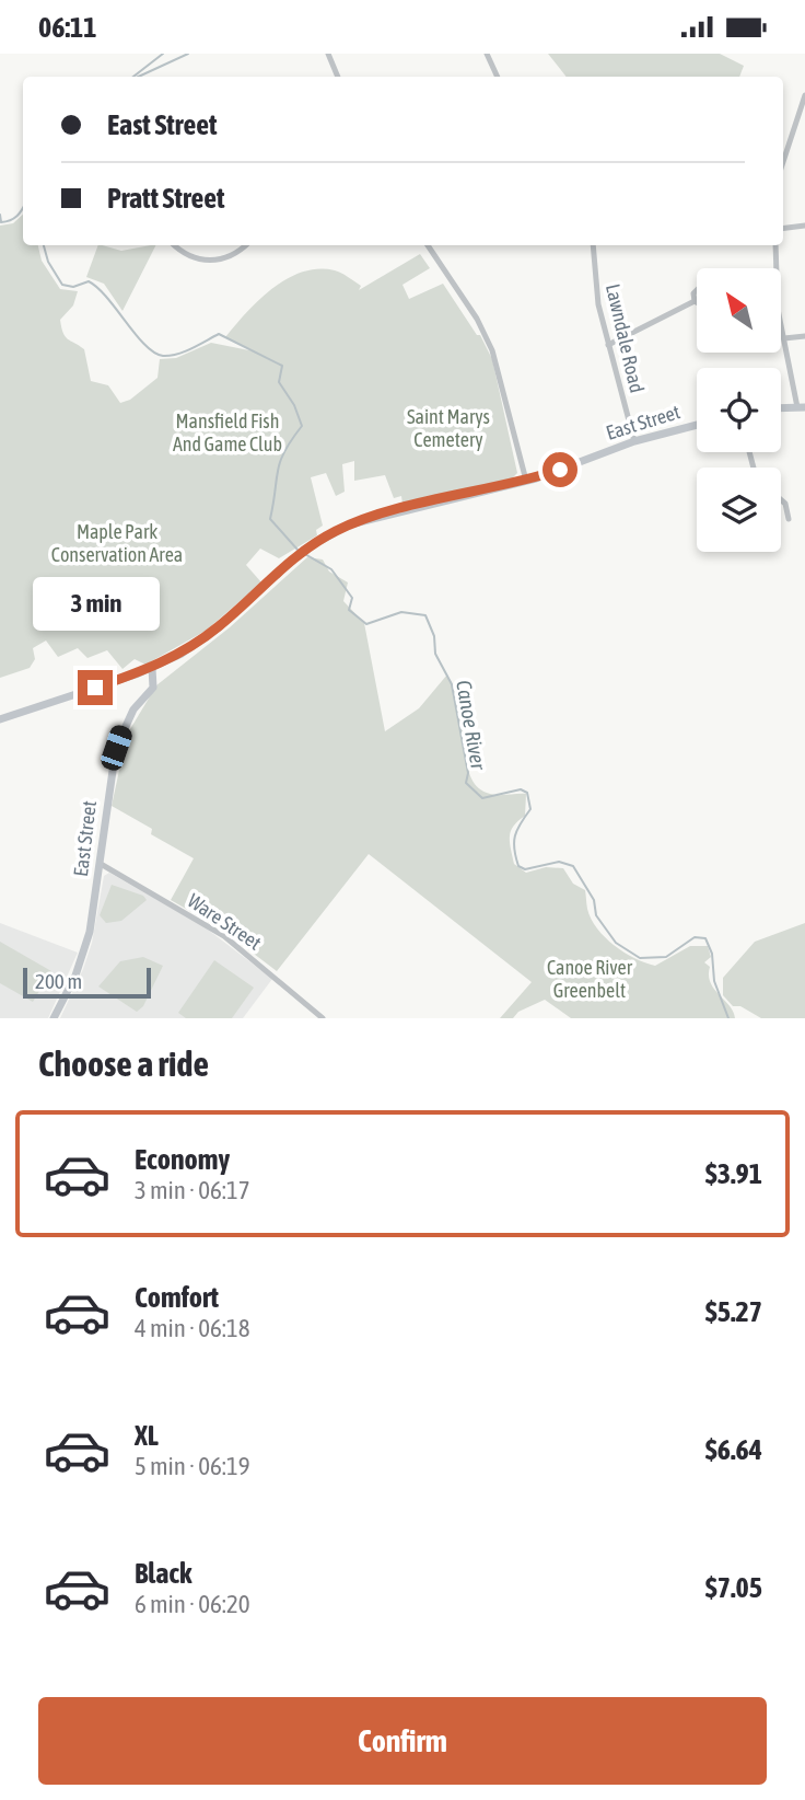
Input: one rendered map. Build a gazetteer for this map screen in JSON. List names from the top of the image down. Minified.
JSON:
{"streets":{"main road":["East Street"],"street":["Lawndale Road","Ware Street"]},"crossings":[["Lawndale Road","East Street"],["East Street","Ware Street"]],"water":["Canoe River"],"parks":["Saint Marys Cemetery","Mansfield Fish And Game Club","Maple Park Conservation Area","Canoe River Greenbelt"],"scale_bar":"200 m","north":"top left","page":{"status":"06:11","banner":["East Street","Pratt Street"],"bubble":"3 min","scale":"200 m","heading":"Choose a ride","list":[{"name":"Economy","note":"3 min · 06:17","value":"$3.91"},{"name":"Comfort","note":"4 min · 06:18","value":"$5.27"},{"name":"XL","note":"5 min · 06:19","value":"$6.64"},{"name":"Black","note":"6 min · 06:20","value":"$7.05"}],"buttons":"Confirm"}}
